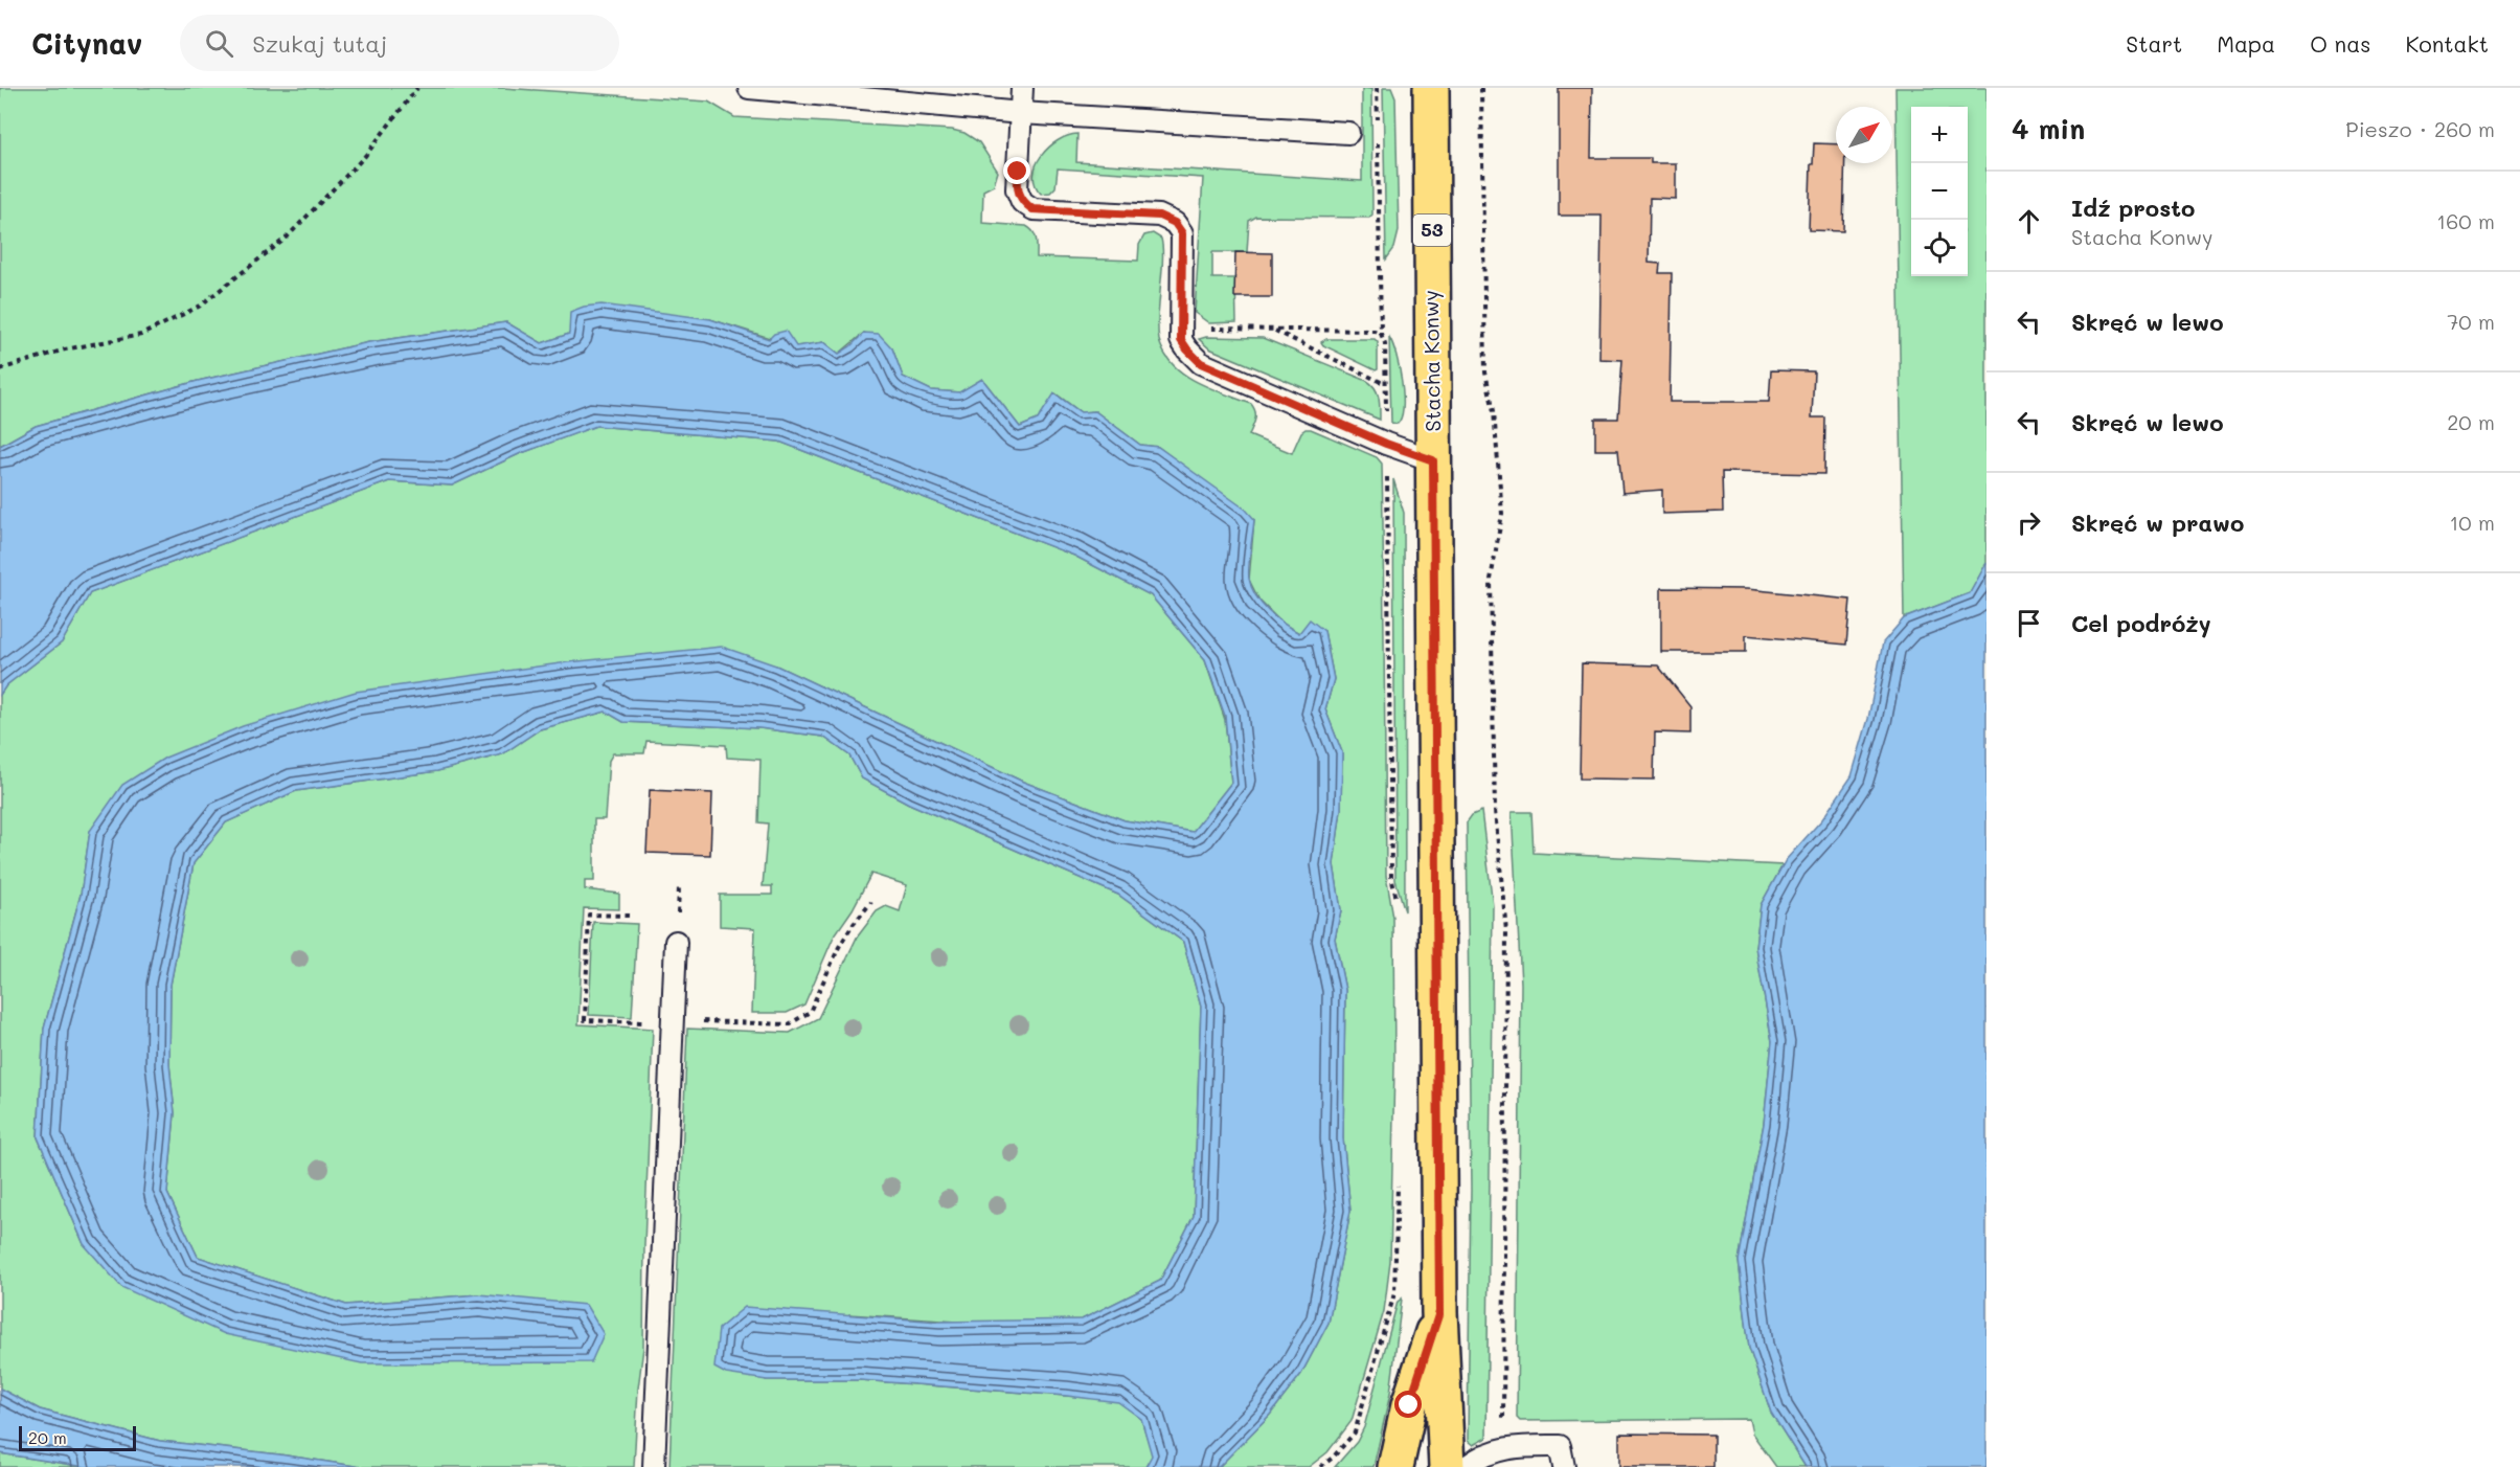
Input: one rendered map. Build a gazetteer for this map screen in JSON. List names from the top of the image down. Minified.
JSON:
{"streets":{"main road":["53","Stacha Konwy"]},"scale_bar":"20 m","north":"top right","page":{"header":"Citynav","search":"Szukaj tutaj","nav":["Start","Mapa","O nas","Kontakt"],"heading":["4 min","Pieszo · 260 m"],"map_buttons":["+","−"],"list":[["Idź prosto","Stacha Konwy","160 m"],["Skręć w lewo","70 m"],["Skręć w lewo","20 m"],["Skręć w prawo","10 m"],"Cel podróży"],"scale":"20 m"}}
